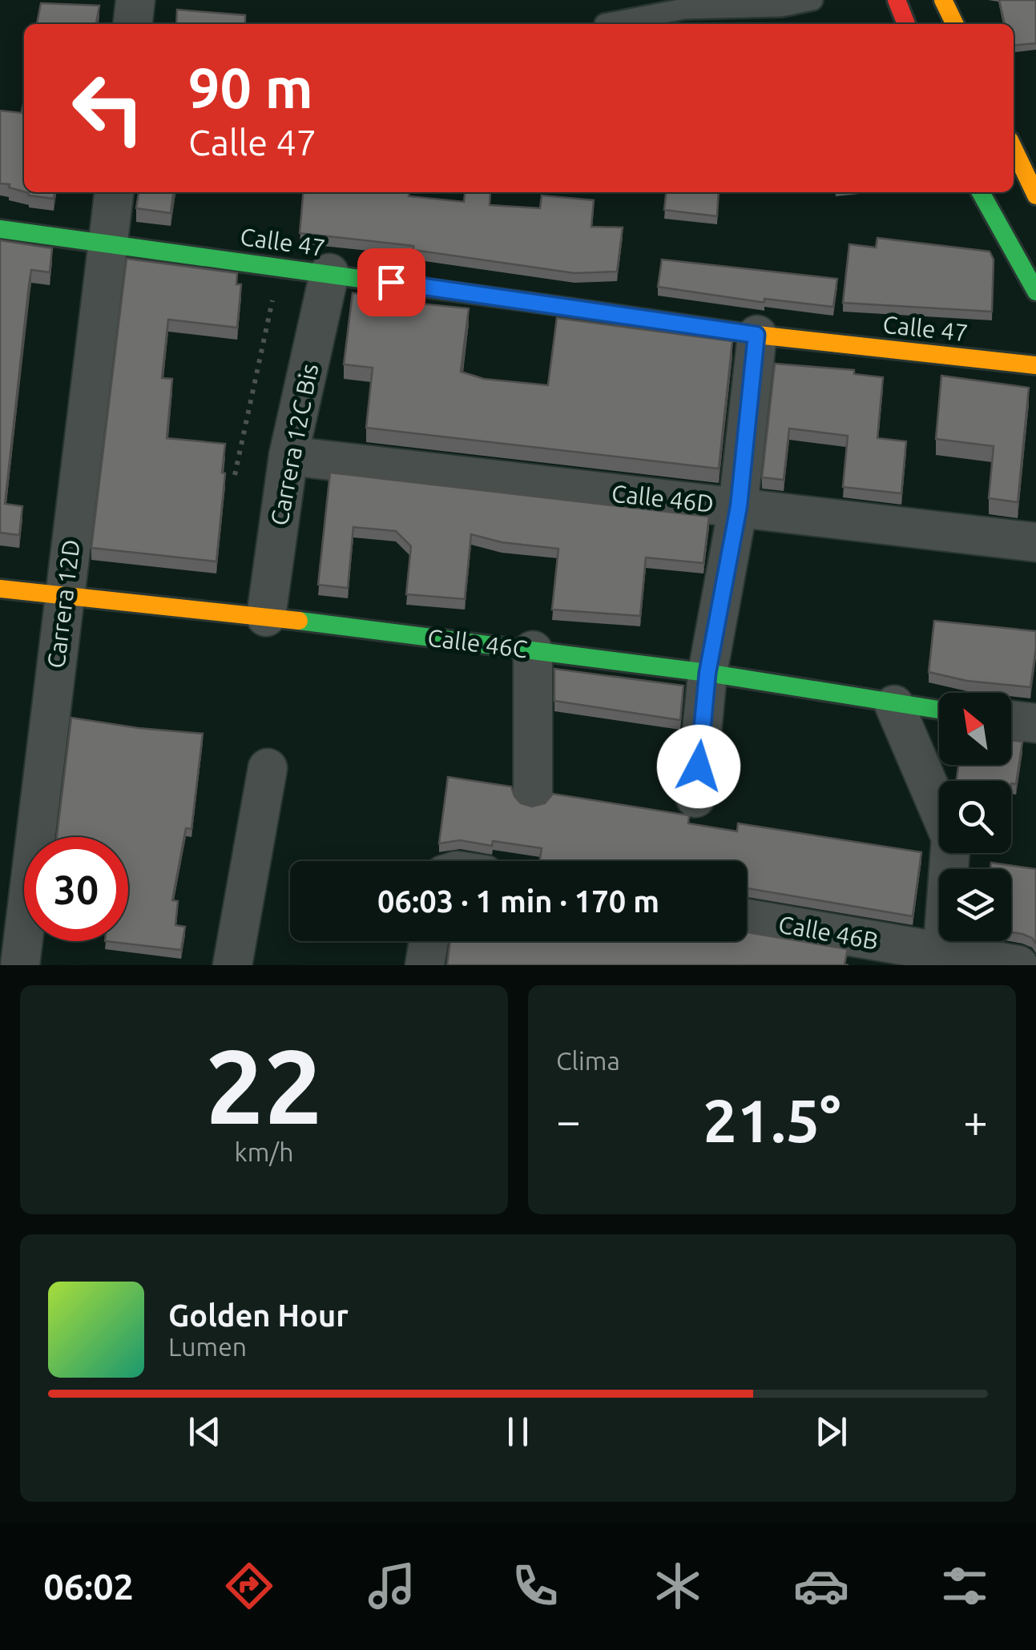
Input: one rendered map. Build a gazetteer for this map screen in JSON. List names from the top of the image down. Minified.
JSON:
{"streets":{"street":["Calle 47","Carrera 12C Bis","Calle 46D","Carrera 12D","Calle 46C","Calle 46B"]},"crossings":[["Calle 47","Carrera 12C Bis"],["Calle 47","Carrera 12D"],["Carrera 12C Bis","Calle 46D"],["Carrera 12C Bis","Calle 46C"],["Carrera 12D","Calle 46C"]],"north":"top left","page":{"turn":["90 m","Calle 47"],"limit":"30","trip":"06:03 · 1 min · 170 m","tile":[["22","km/h"],"Clima"],"heat":["−","21.5°","+"],"song":["Golden Hour","Lumen"],"tabs":"06:02"}}
